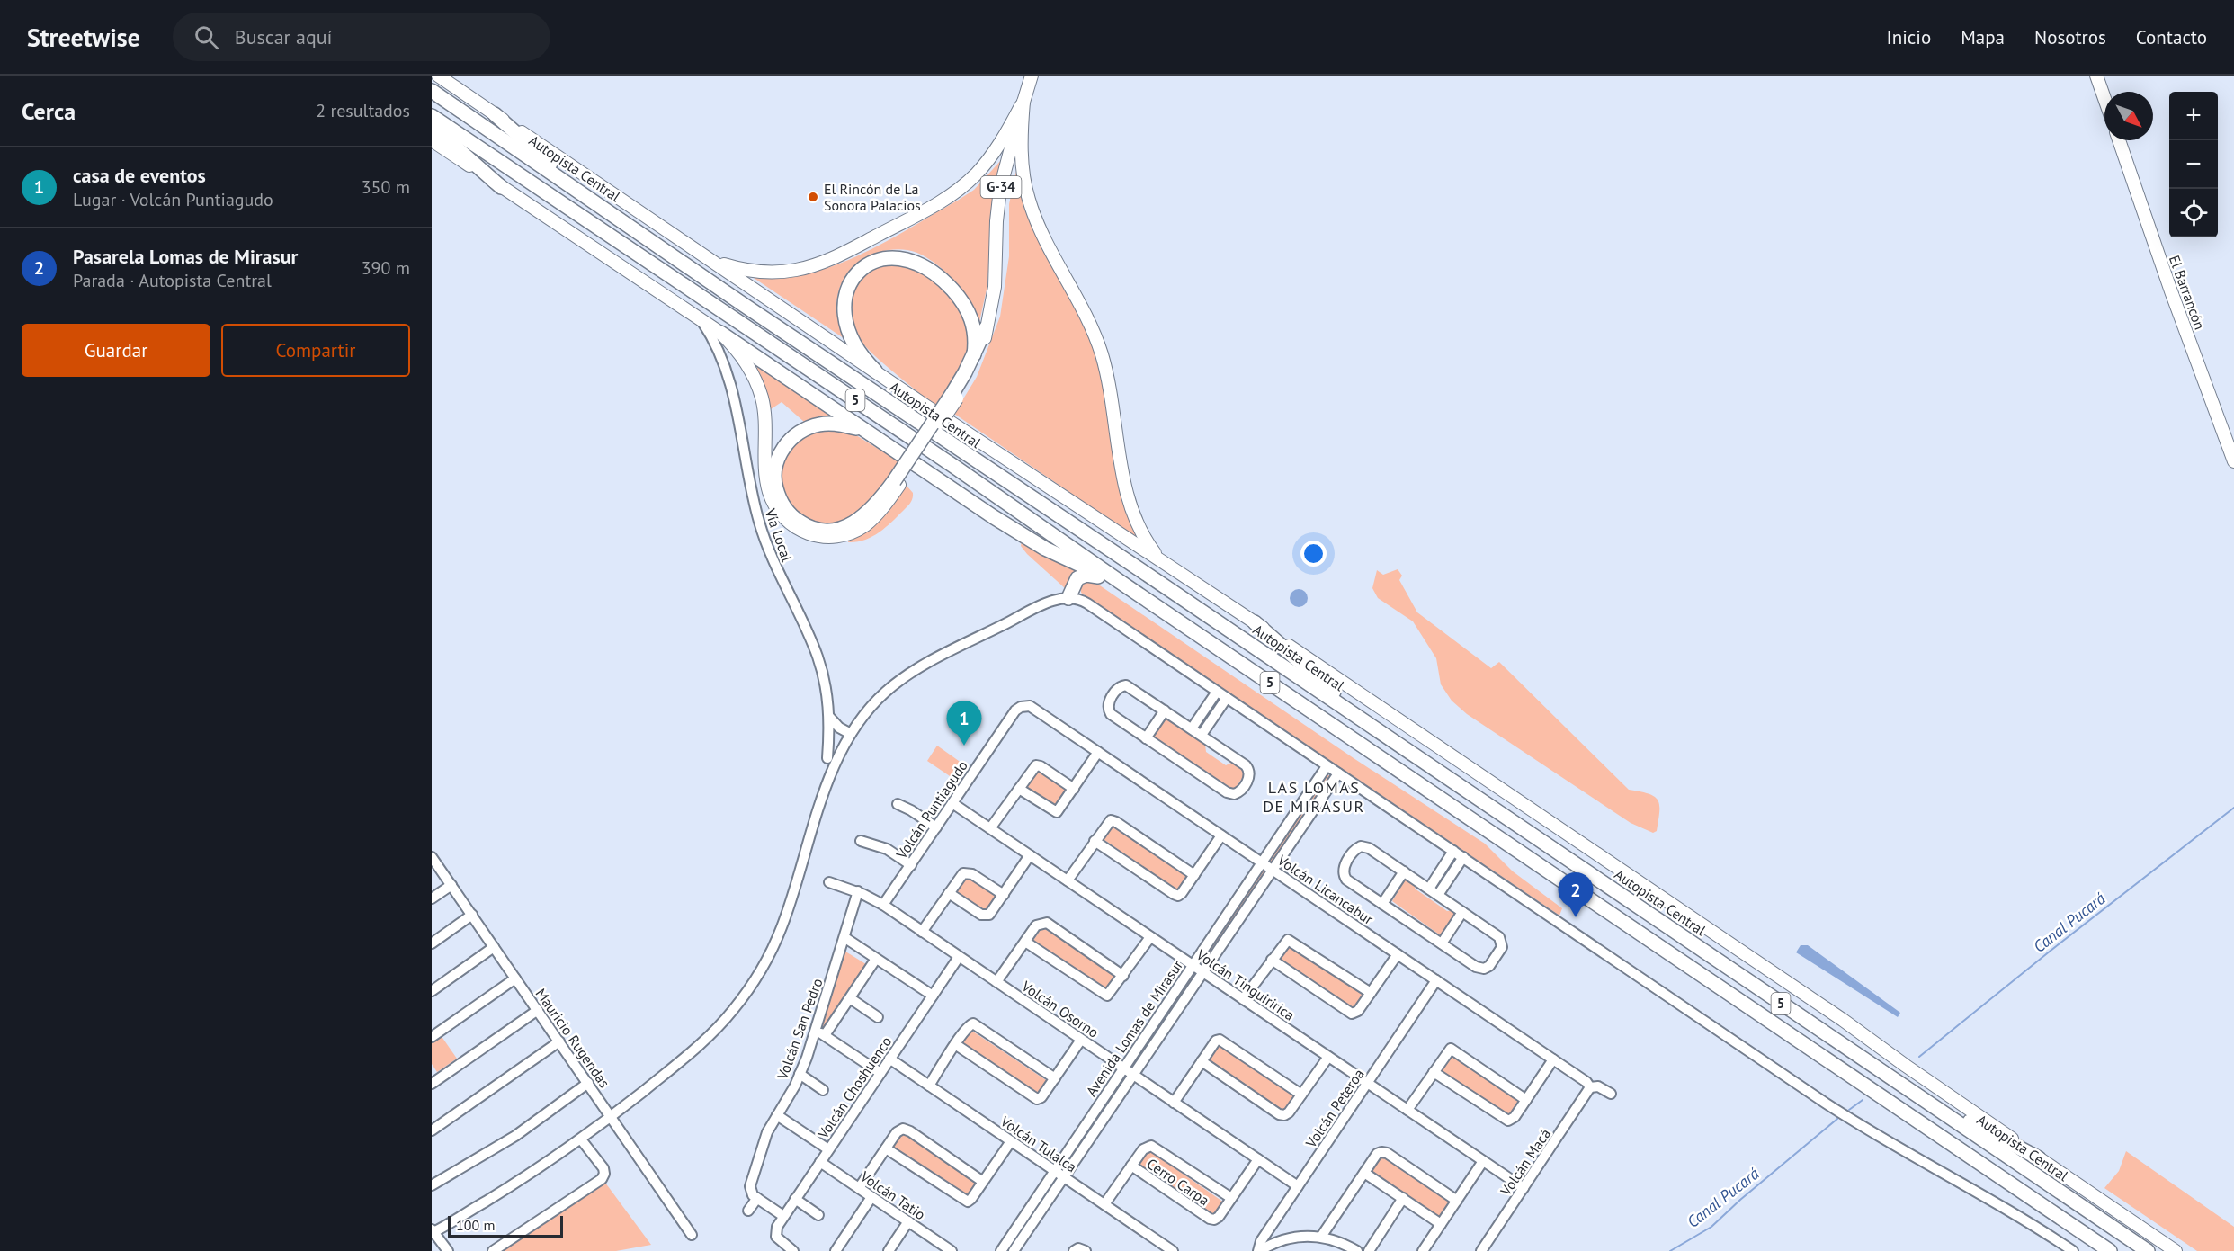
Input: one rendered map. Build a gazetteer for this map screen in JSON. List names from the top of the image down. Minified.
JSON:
{"streets":{"highway":["Autopista Central","5"],"main road":["G-34","El Barrancón"],"street":["Vía Local","Volcán Puntiagudo","Volcán Licancabur","Volcán Tinguiririca","Volcán Osorno","Avenida Lomas de Mirasur","Volcán San Pedro","Mauricio Rugendas","Volcán Choshuenco","Volcán Peteroa","Volcán Tulalca","Volcán Macá","Cerro Carpa","Volcán Tatio"]},"crossings":[["Volcán Puntiagudo","Volcán Licancabur"],["Volcán Puntiagudo","Volcán Tinguiririca"],["Volcán Puntiagudo","Volcán Osorno"],["Volcán Licancabur","Avenida Lomas de Mirasur"],["Volcán Licancabur","Volcán Peteroa"],["Volcán Licancabur","Volcán Macá"],["Volcán Tinguiririca","Avenida Lomas de Mirasur"],["Volcán Tinguiririca","Volcán Peteroa"],["Volcán Tinguiririca","Volcán Macá"],["Volcán Osorno","Avenida Lomas de Mirasur"],["Volcán Osorno","Volcán San Pedro"],["Volcán Osorno","Volcán Choshuenco"],["Volcán Osorno","Volcán Peteroa"],["Volcán Osorno","Cerro Carpa"],["Avenida Lomas de Mirasur","Volcán Tulalca"],["Volcán Choshuenco","Volcán Tulalca"],["Volcán Choshuenco","Volcán Tatio"],["Volcán Tulalca","Cerro Carpa"]],"districts":["LAS LOMAS DE MIRASUR"],"water":["Canal Pucará"],"places":["El Rincón de La Sonora Palacios"],"scale_bar":"100 m","north":"bottom right","page":{"header":"Streetwise","search":"Buscar aquí","nav":["Inicio","Mapa","Nosotros","Contacto"],"heading":["Cerca","2 resultados"],"map_buttons":["+","−"],"list":[{"mark":"1","name":"casa de eventos","note":"Lugar · Volcán Puntiagudo","value":"350 m"},{"mark":"2","name":"Pasarela Lomas de Mirasur","note":"Parada · Autopista Central","value":"390 m"}],"buttons":["Guardar","Compartir"],"pins":["1","2"],"scale":"100 m"}}
